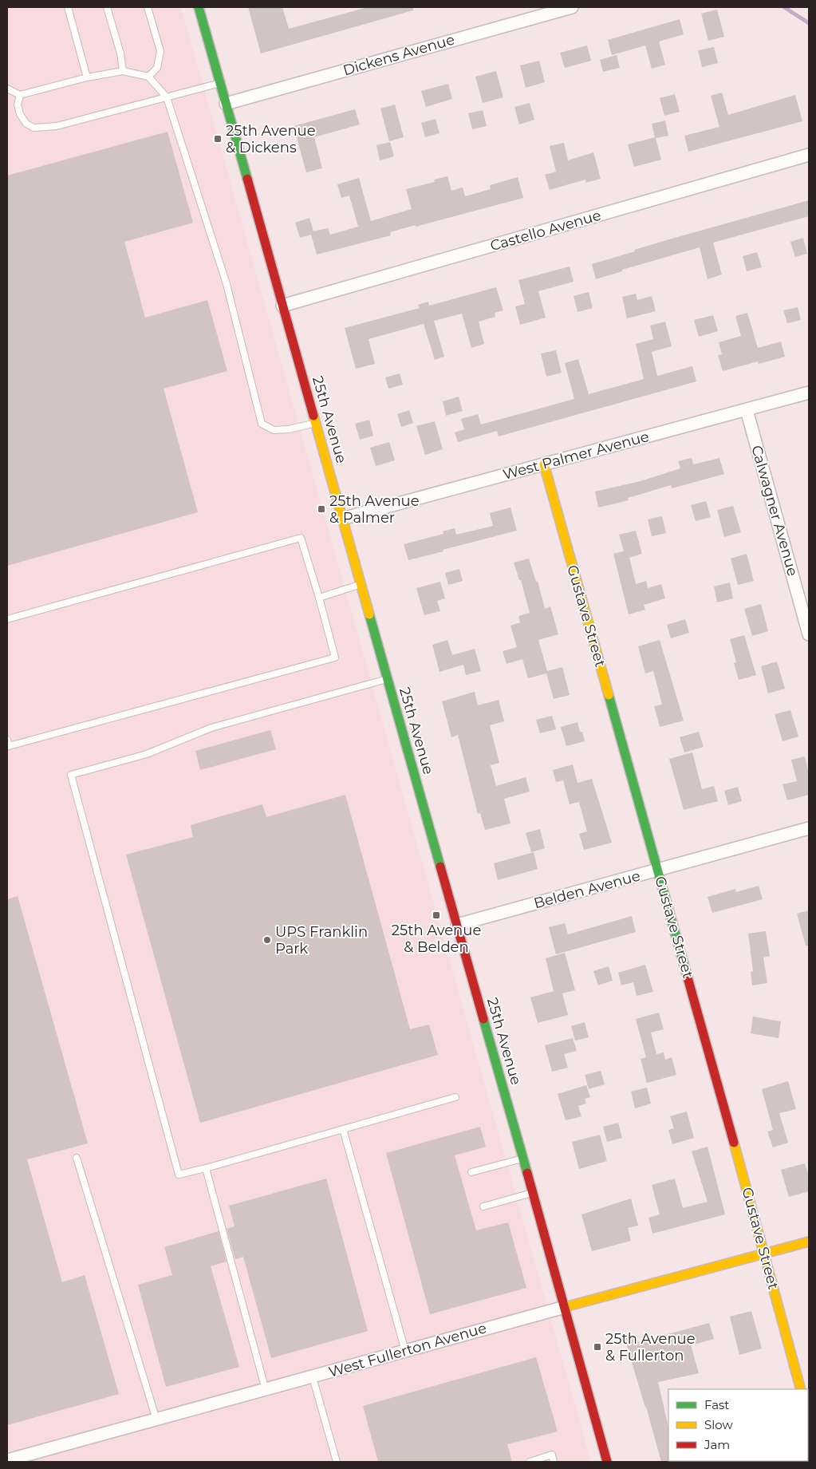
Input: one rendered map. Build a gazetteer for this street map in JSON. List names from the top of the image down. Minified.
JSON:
{"streets":{"main road":["25th Avenue","Gustave Street","West Fullerton Avenue"],"street":["Dickens Avenue","Castello Avenue","West Palmer Avenue","Calwagner Avenue","Belden Avenue"]},"crossings":[["Dickens Avenue","25th Avenue"],["Castello Avenue","25th Avenue"],["25th Avenue","West Palmer Avenue"],["25th Avenue","Belden Avenue"],["25th Avenue","West Fullerton Avenue"],["West Palmer Avenue","Calwagner Avenue"],["West Palmer Avenue","Gustave Street"],["Gustave Street","Belden Avenue"],["Gustave Street","West Fullerton Avenue"]],"places":{"transit":["25th Avenue & Dickens","25th Avenue & Palmer","25th Avenue & Belden","25th Avenue & Fullerton"],"other":["UPS Franklin Park"]},"legend":["Fast","Slow","Jam"]}
